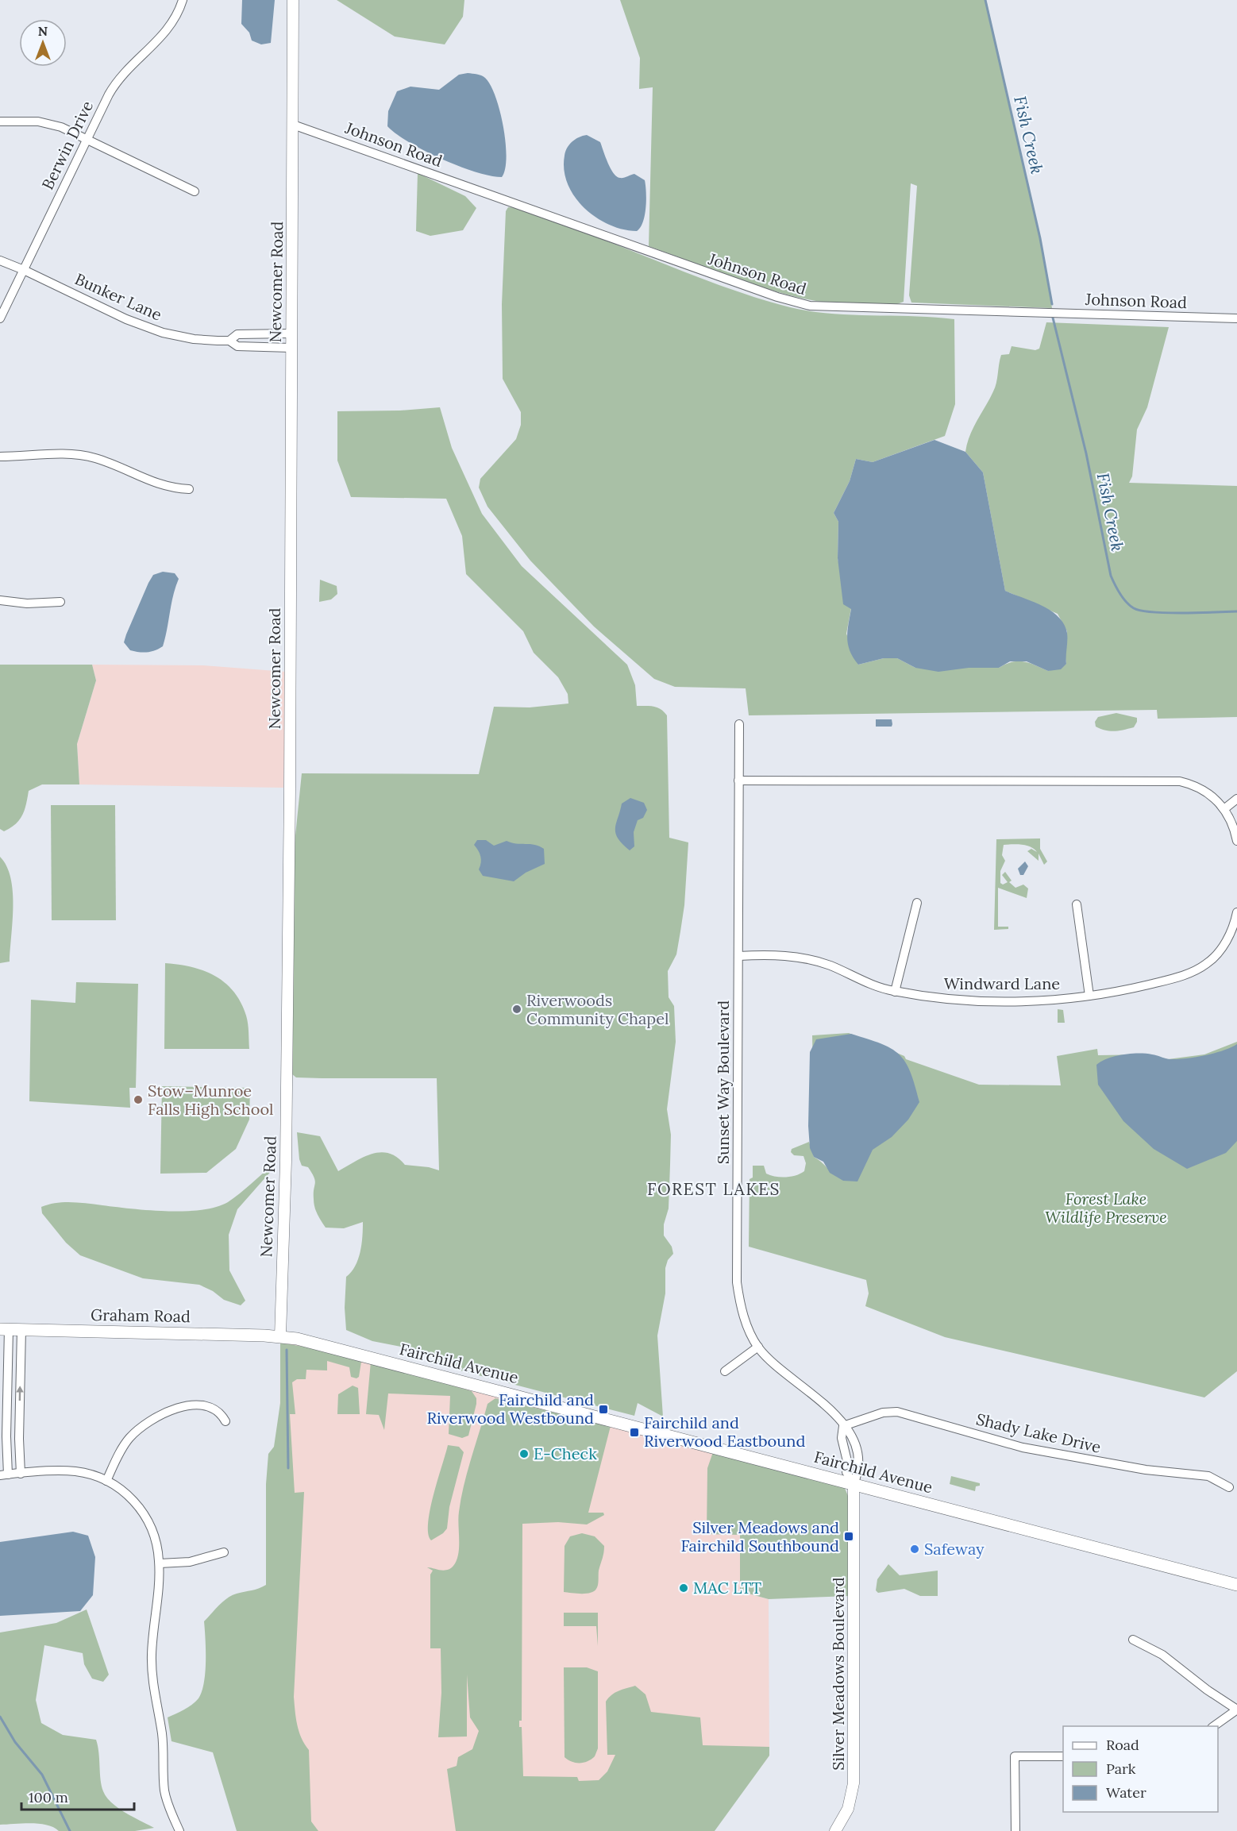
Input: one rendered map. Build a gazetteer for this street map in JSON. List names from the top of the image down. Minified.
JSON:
{"streets":{"main road":["Graham Road","Fairchild Avenue"],"street":["Johnson Road","Berwin Drive","Newcomer Road","Bunker Lane","Windward Lane","Sunset Way Boulevard","Shady Lake Drive","Silver Meadows Boulevard"]},"crossings":[["Johnson Road","Newcomer Road"],["Berwin Drive","Bunker Lane"],["Newcomer Road","Bunker Lane"],["Newcomer Road","Graham Road"],["Newcomer Road","Fairchild Avenue"],["Windward Lane","Sunset Way Boulevard"],["Sunset Way Boulevard","Shady Lake Drive"],["Graham Road","Fairchild Avenue"],["Fairchild Avenue","Silver Meadows Boulevard"]],"districts":["FOREST LAKES"],"water":["Fish Creek"],"parks":["Forest Lake Wildlife Preserve"],"places":{"other":["Riverwoods Community Chapel","Stow–Munroe Falls High School","E-Check","Safeway","MAC LTT"],"transit":["Fairchild and Riverwood Westbound","Fairchild and Riverwood Eastbound","Silver Meadows and Fairchild Southbound"]},"legend":["Road","Park","Water"],"scale_bar":"100 m","north":"top"}
